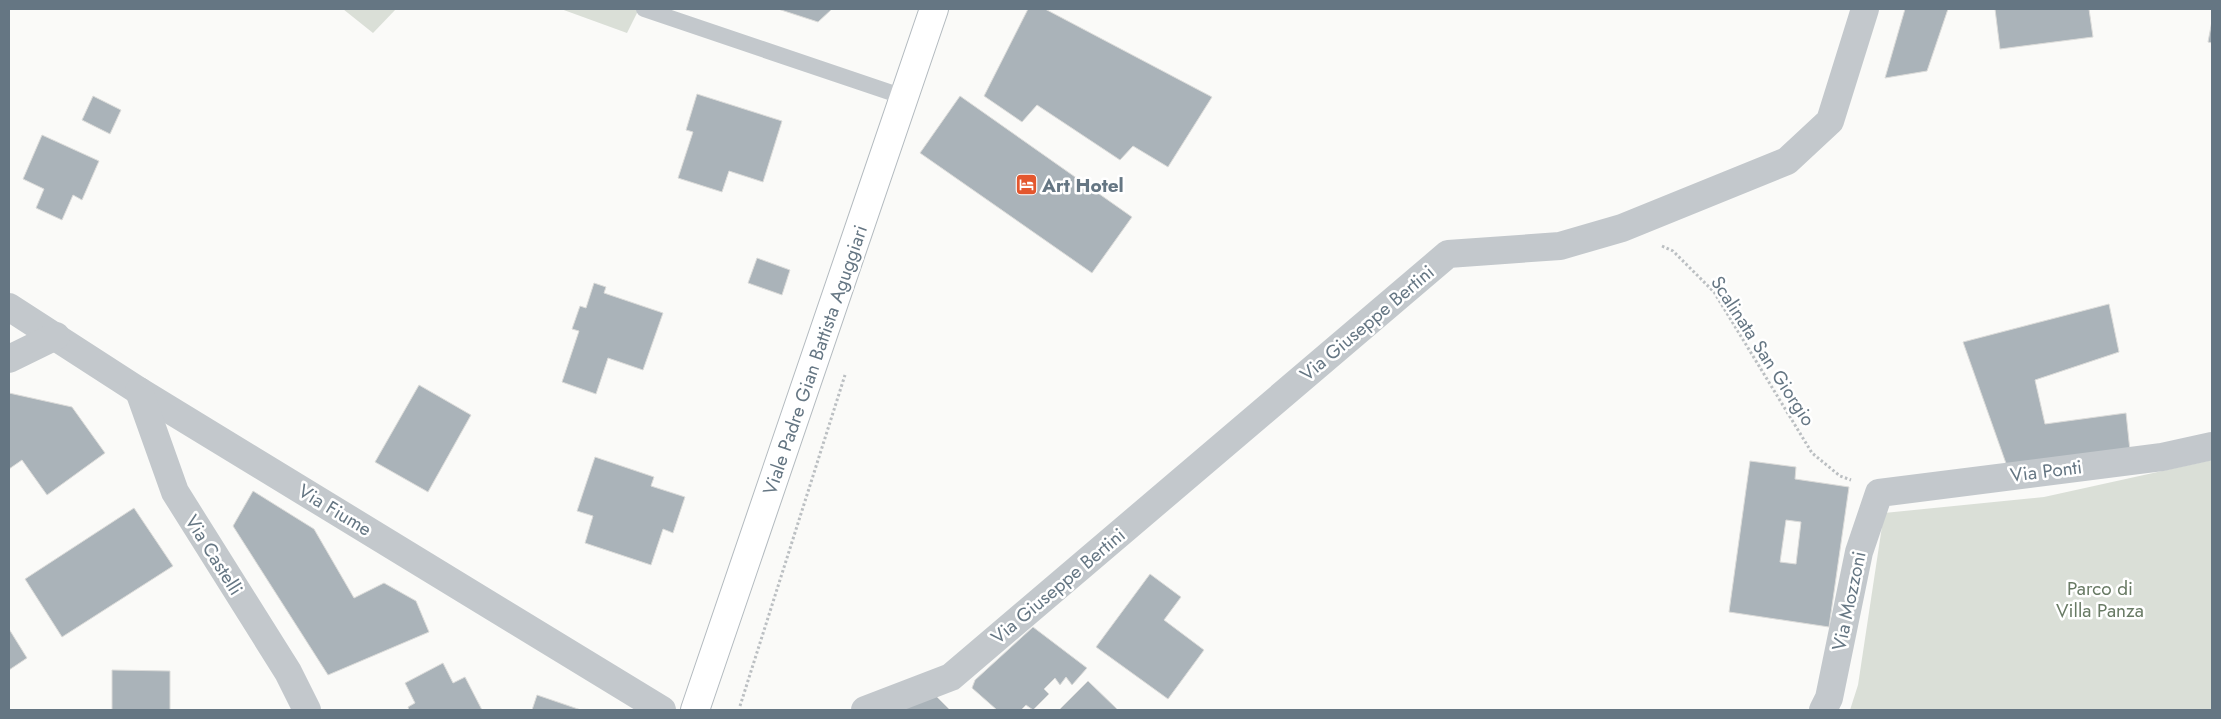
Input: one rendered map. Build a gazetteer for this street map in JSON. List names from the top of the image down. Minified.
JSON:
{"streets":{"main road":["Viale Padre Gian Battista Aguggiari"],"street":["Via Giuseppe Bertini","Via Ponti","Via Fiume","Via Castelli","Via Mozzoni"],"path":["Scalinata San Giorgio"]},"crossings":[["Via Giuseppe Bertini","Scalinata San Giorgio"],["Scalinata San Giorgio","Via Ponti"],["Scalinata San Giorgio","Via Mozzoni"],["Via Ponti","Via Mozzoni"],["Via Fiume","Via Castelli"]],"parks":["Parco di Villa Panza"],"places":{"hotel":["Art Hotel"]}}
